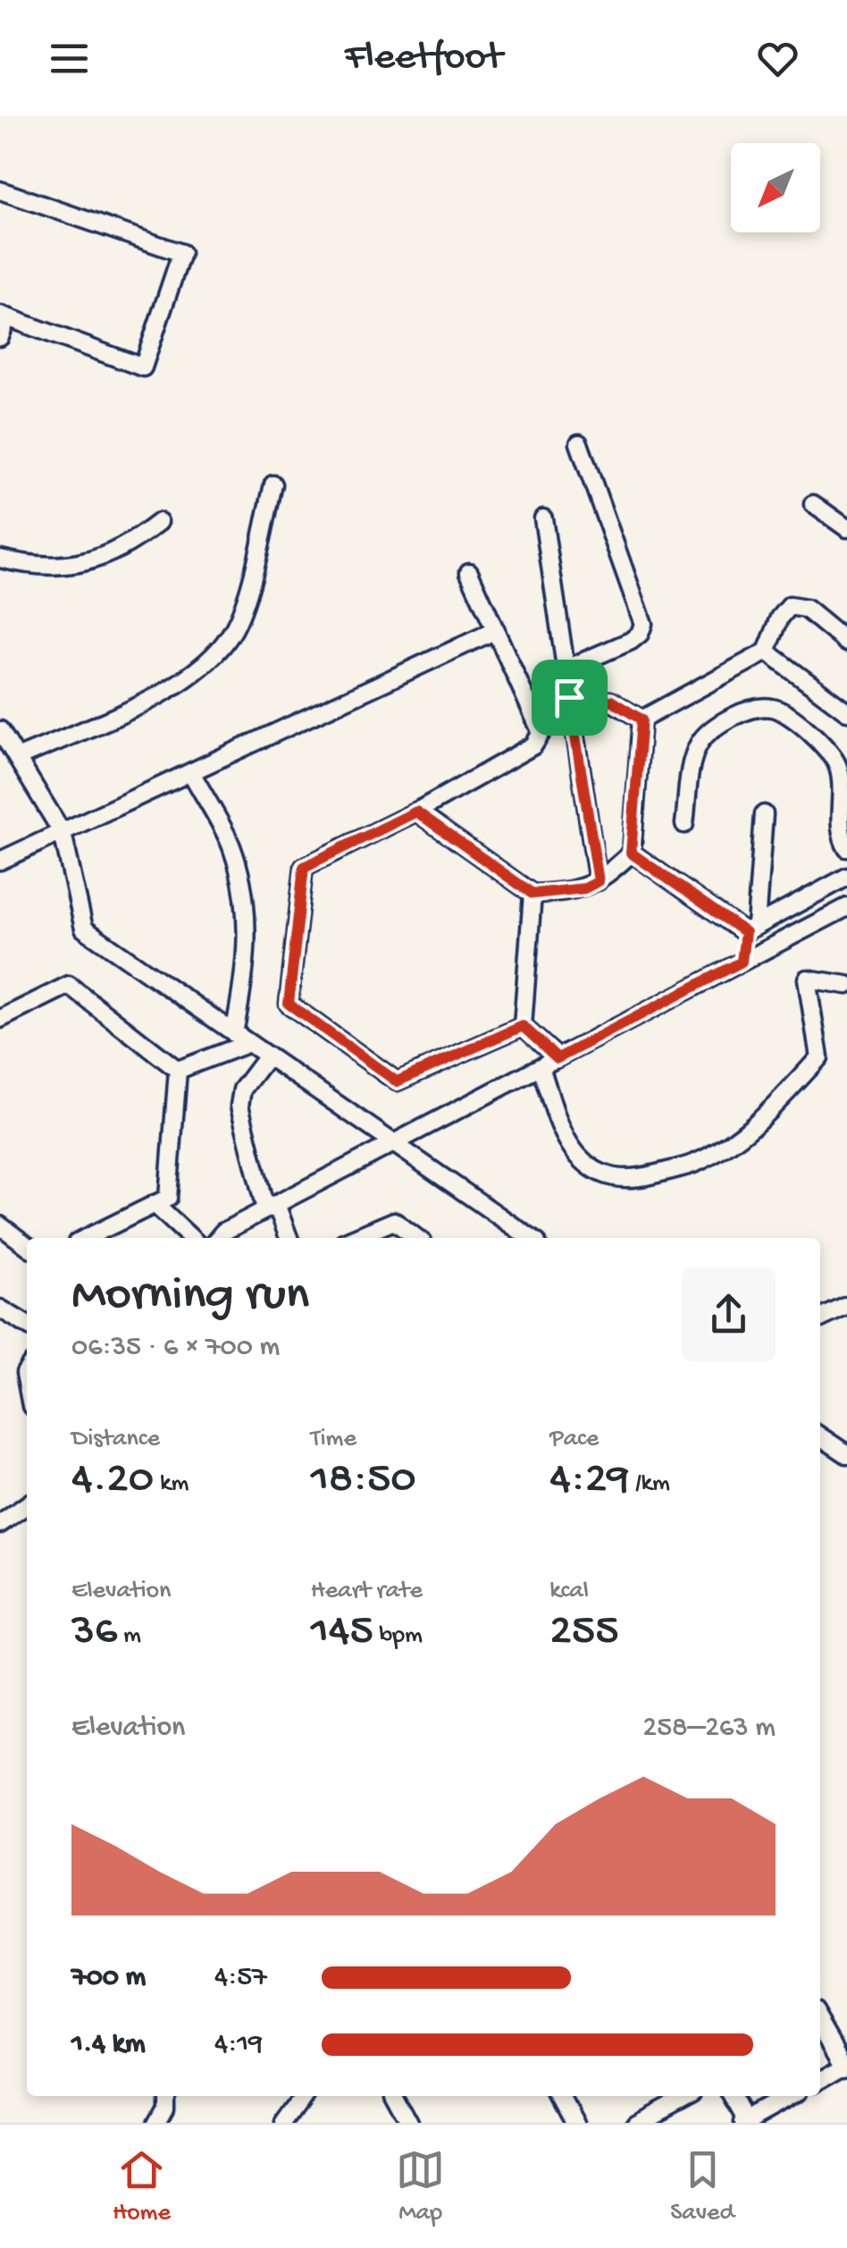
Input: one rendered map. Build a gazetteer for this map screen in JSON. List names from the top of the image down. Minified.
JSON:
{"north":"bottom left","page":{"header":"Fleetfoot","heading":["Morning run","06:35 · 6 × 700 m"],"stats":[["Distance","4.20 km"],["Time","18:50"],["Pace","4:29 /km"],["Elevation","36 m"],["Heart rate","145 bpm"],["kcal","255"]],"chart":["Elevation","258–263 m"],"list":[{"name":"700 m","note":"4:57"},{"name":"1.4 km","note":"4:19"}],"tabs":["Home","Map","Saved"]}}
